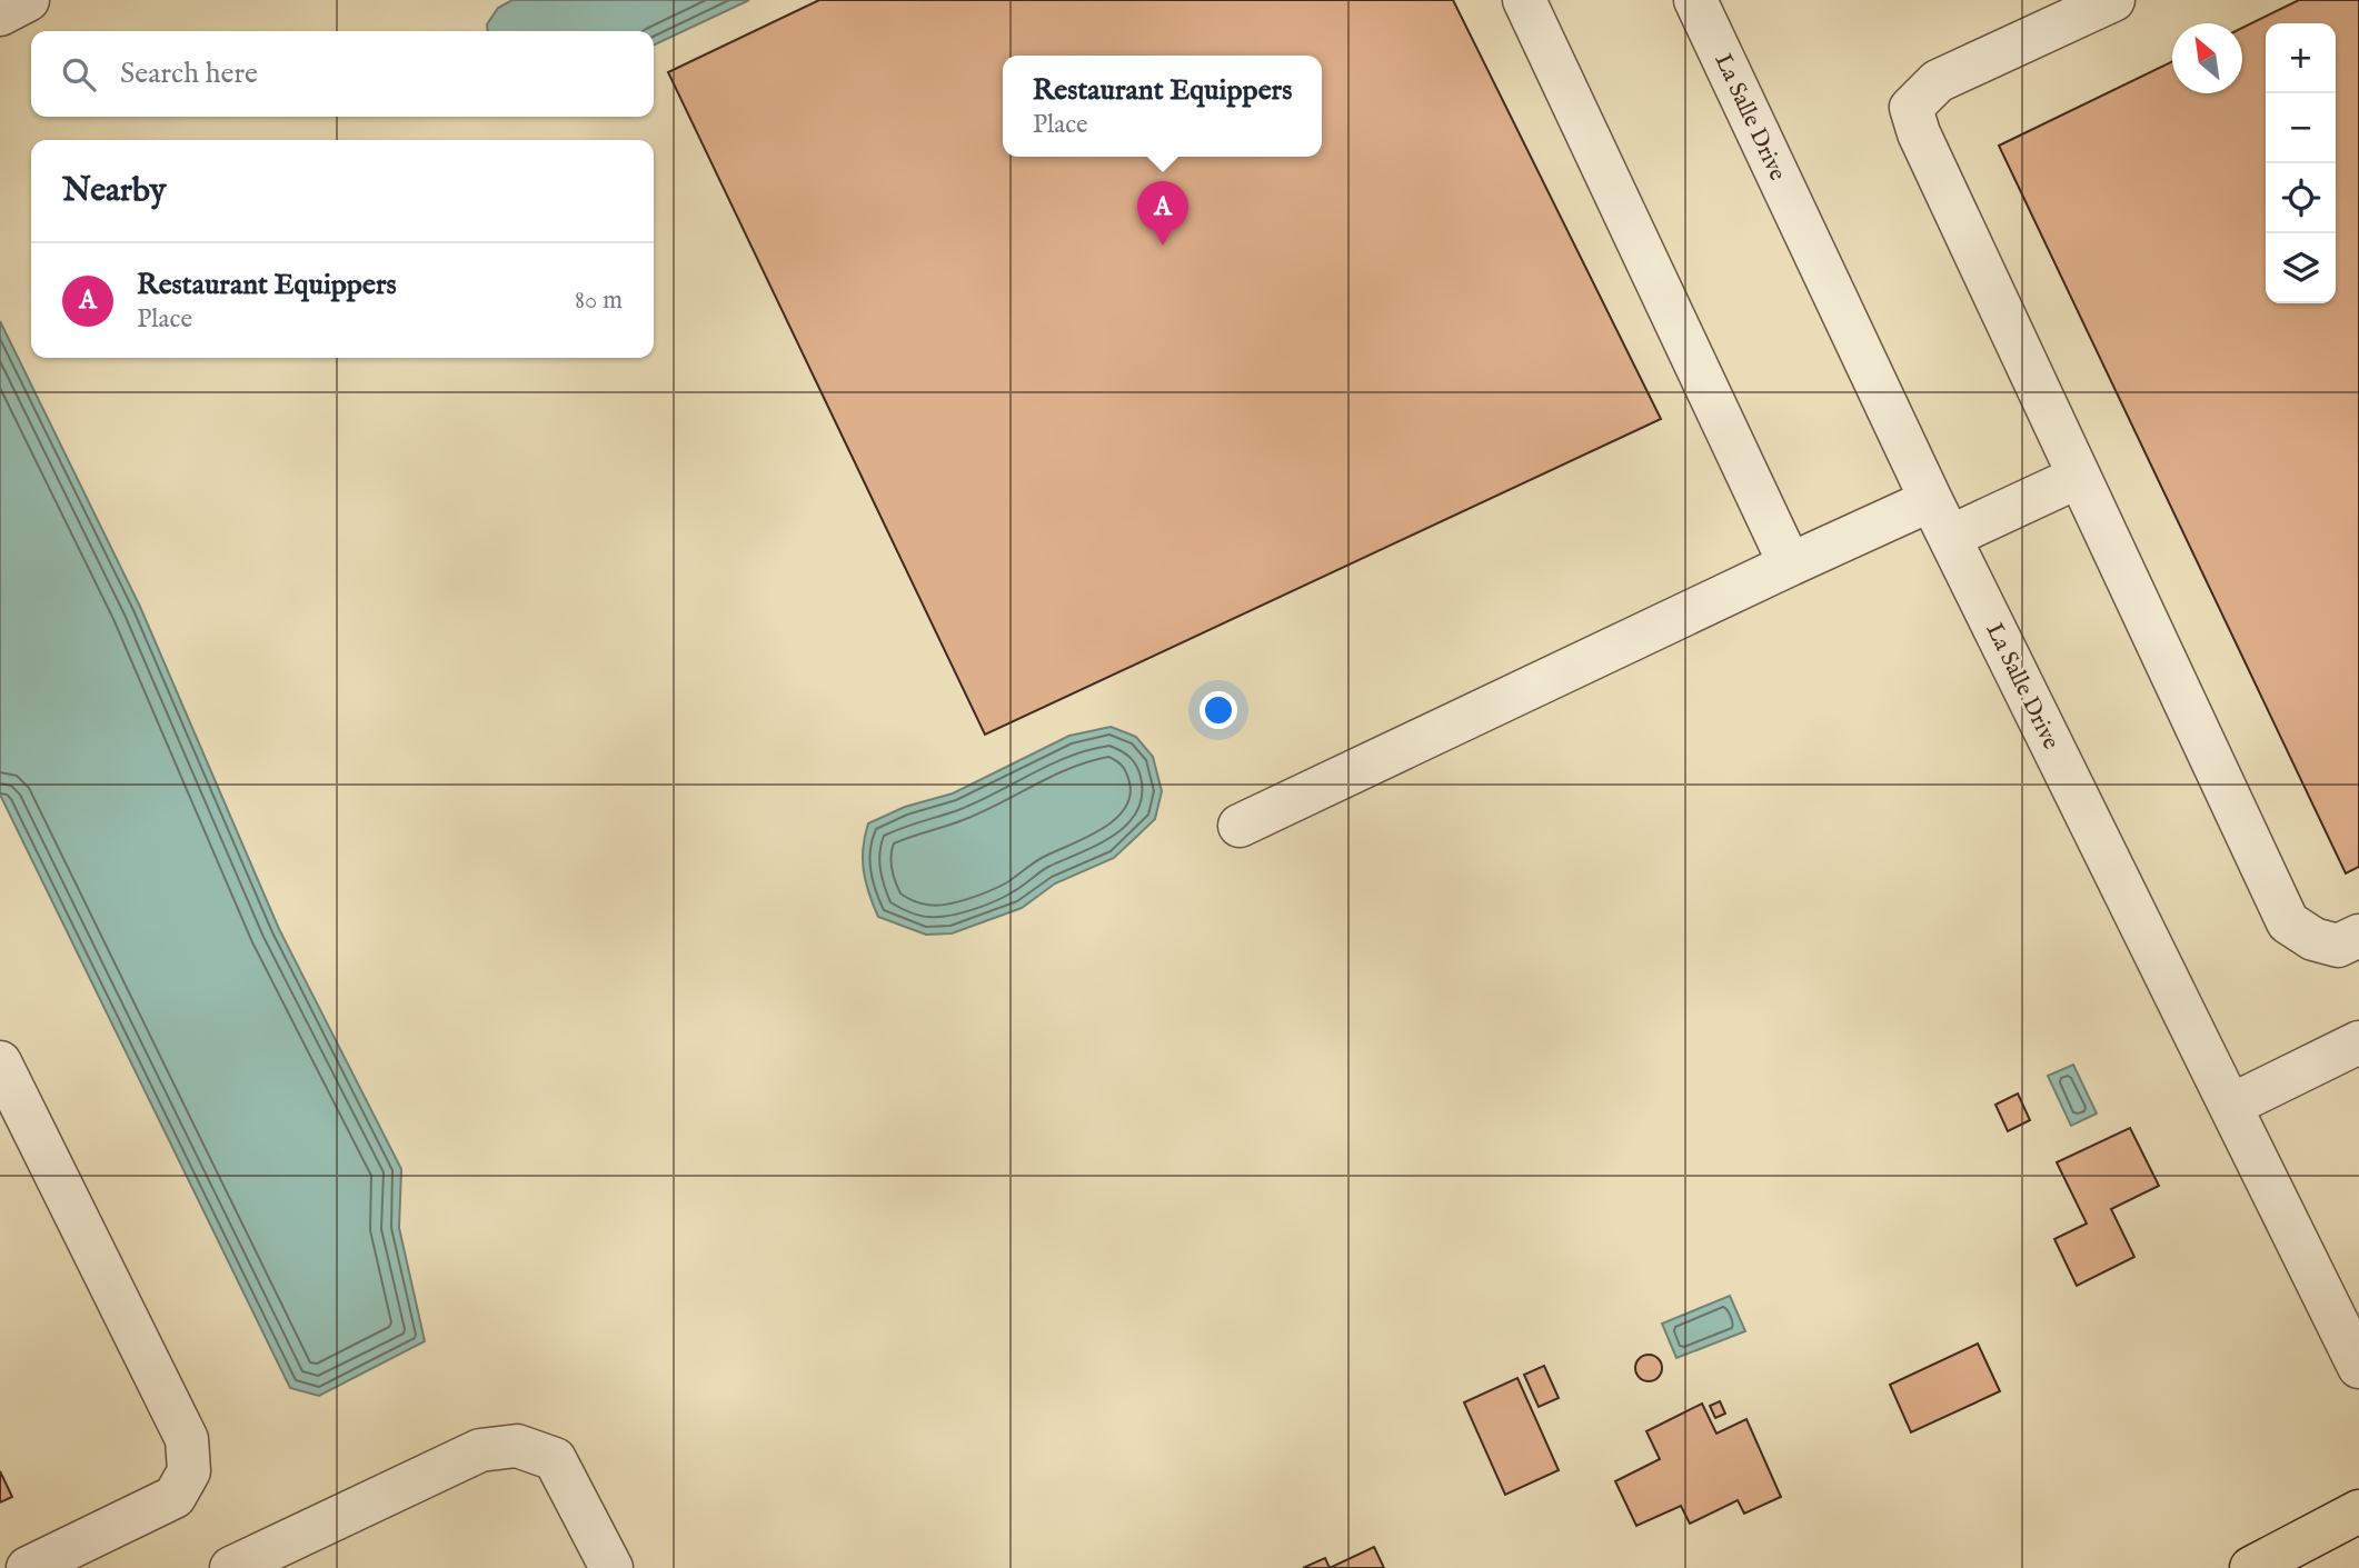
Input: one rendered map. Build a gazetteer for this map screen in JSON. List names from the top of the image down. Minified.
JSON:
{"streets":{"street":["La Salle Drive"]},"north":"top left","page":{"map_buttons":["+","−"],"search":"Search here","popup":["Restaurant Equippers","Place"],"heading":"Nearby","pins":"A","list":[{"mark":"A","name":"Restaurant Equippers","note":"Place","value":"80 m"}]}}
